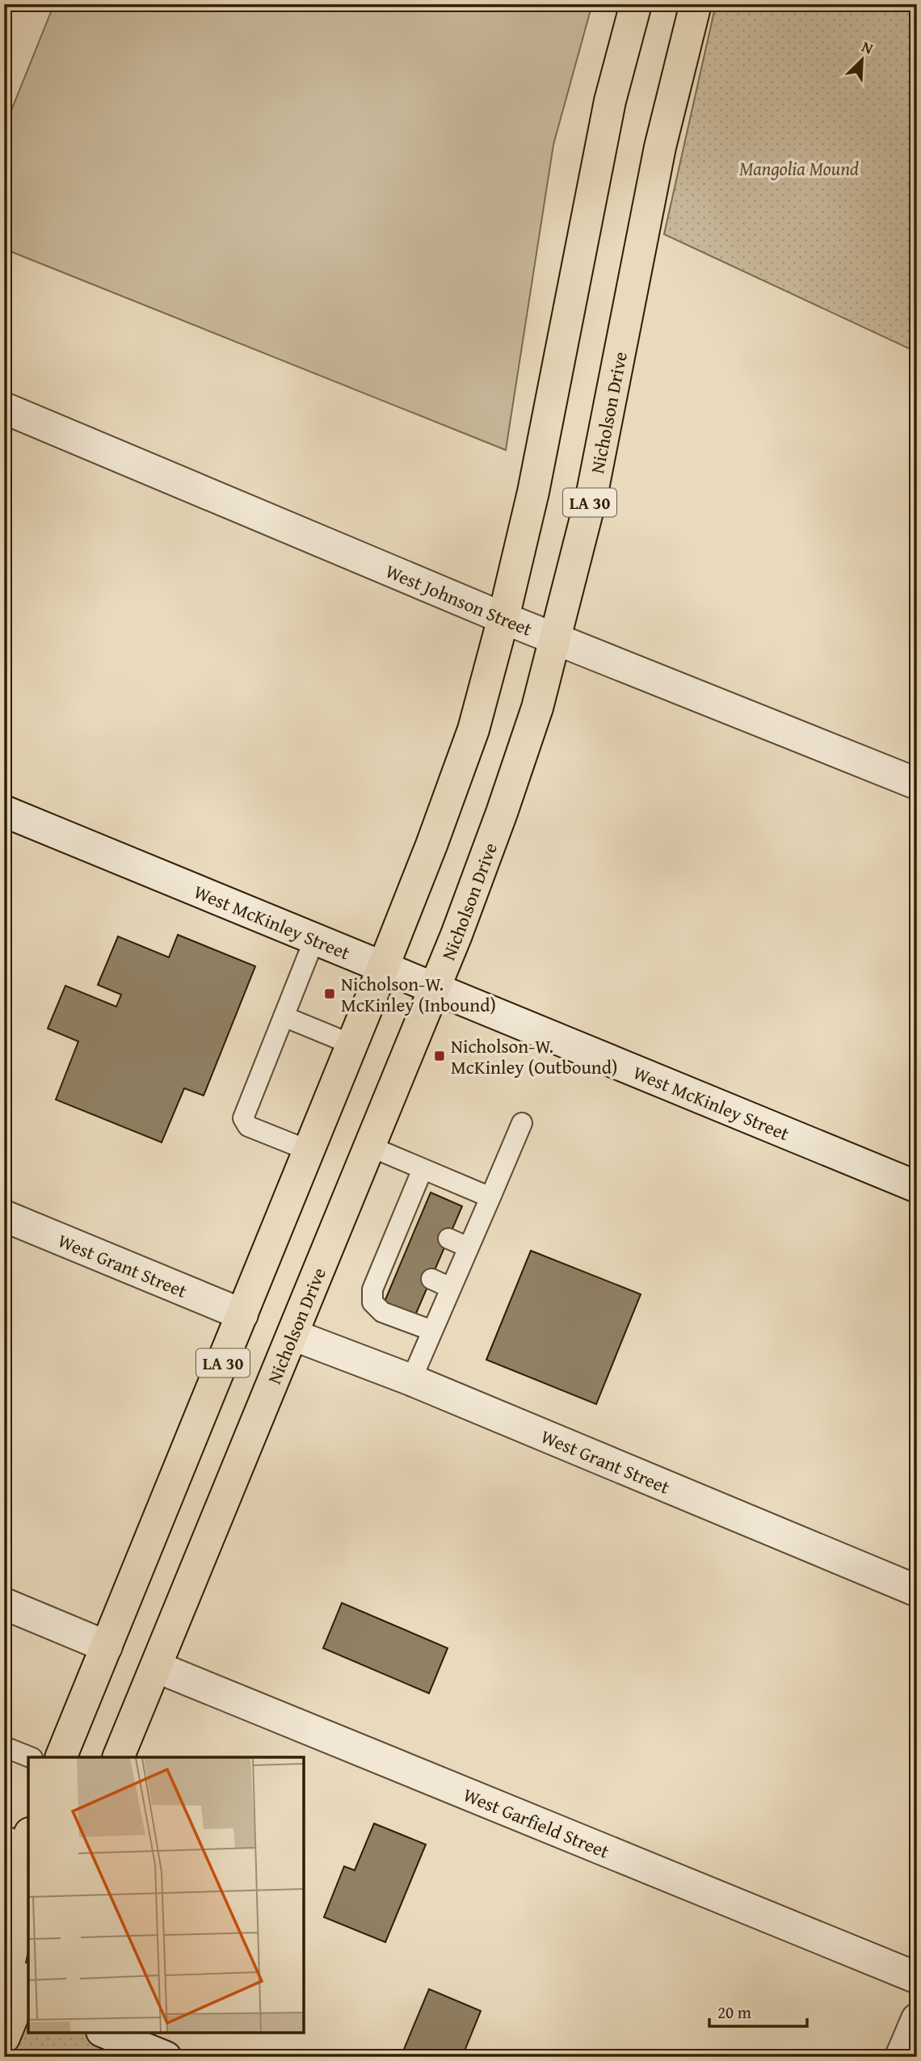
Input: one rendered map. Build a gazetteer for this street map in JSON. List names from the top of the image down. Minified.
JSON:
{"streets":{"main road":["Nicholson Drive","LA 30"],"street":["West Johnson Street","West McKinley Street","West Grant Street","West Garfield Street"]},"crossings":[["Nicholson Drive","West Johnson Street"],["Nicholson Drive","West McKinley Street"],["Nicholson Drive","West Grant Street"],["Nicholson Drive","West Garfield Street"],["LA 30","West Johnson Street"],["LA 30","West McKinley Street"],["LA 30","West Grant Street"]],"parks":["Mangolia Mound"],"places":{"transit":["Nicholson-W. McKinley (Inbound)","Nicholson-W. McKinley (Outbound)"]},"scale_bar":"20 m","north":"top right"}
